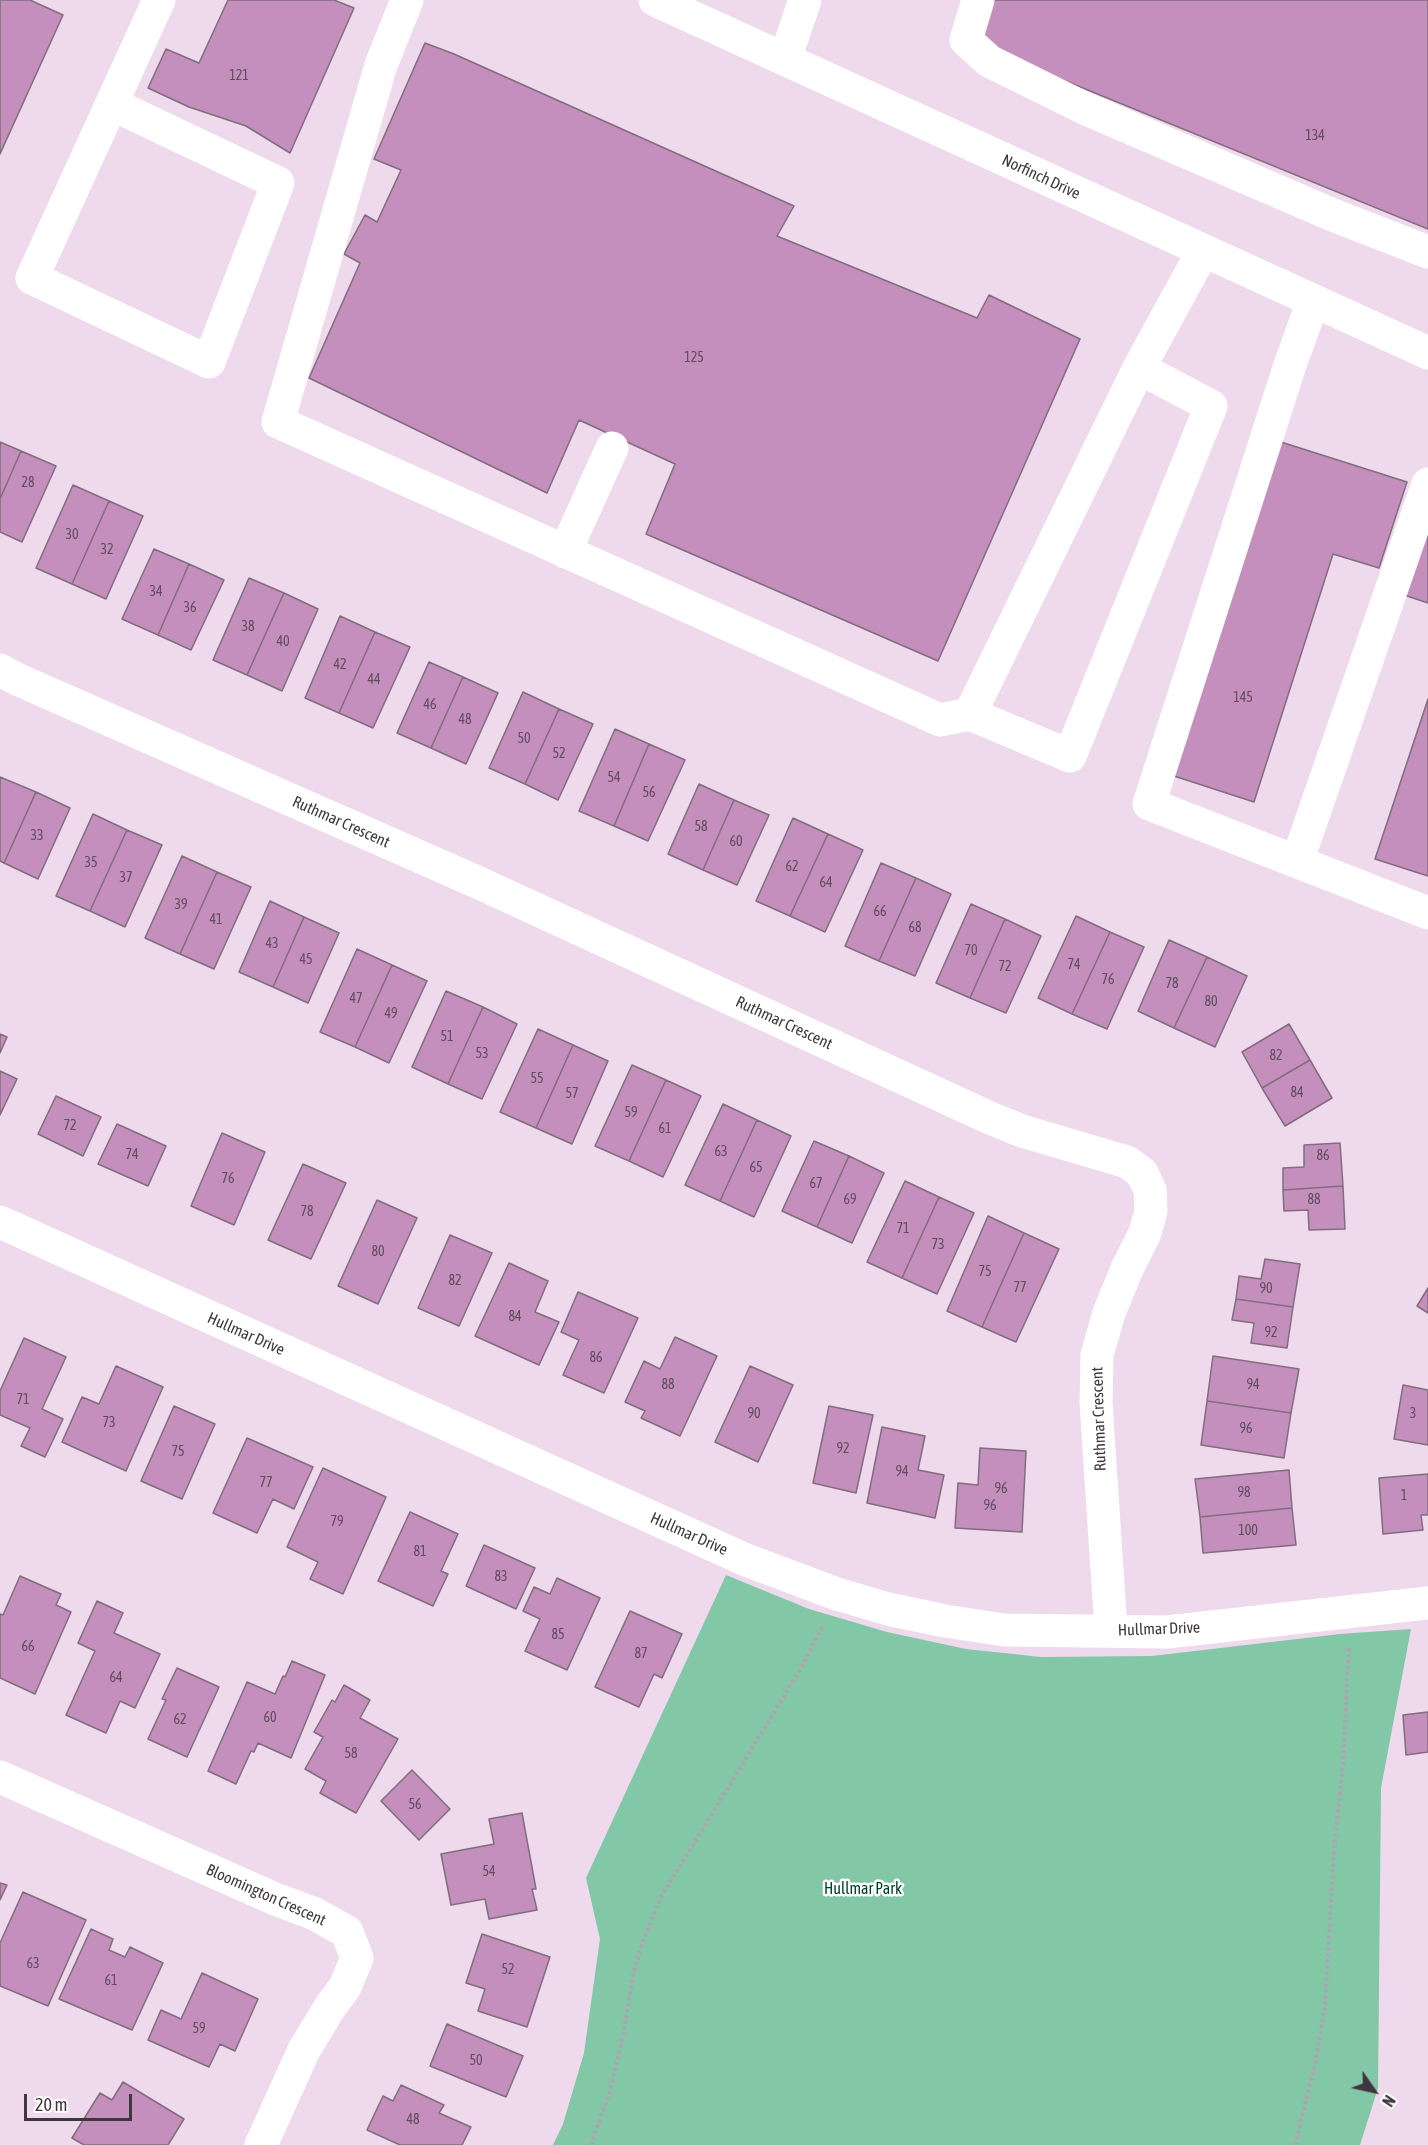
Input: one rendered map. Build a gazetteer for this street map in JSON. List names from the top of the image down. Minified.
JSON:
{"streets":{"street":["Norfinch Drive","Ruthmar Crescent","Hullmar Drive","Bloomington Crescent"]},"crossings":[["Ruthmar Crescent","Hullmar Drive"]],"parks":["Hullmar Park"],"house_numbers":["121","134","125","28","30","32","34","36","38","40","42","44","145","46","48","50","52","54","56","58","33","60","35","62","37","64","39","66","41","68","43","70","45","74","72","76","78","47","80","49","51","53","82","55","84","57","59","72","61","63","74","86","65","76","67","69","88","78","71","73","80","75","82","77","90","84","92","86","88","94","71","90","3","73","96","92","75","94","77","96","98","1","96","79","100","81","83","85","66","87","64","60","62","58","56","54","63","52","61","59","50","48"],"scale_bar":"20 m","north":"bottom right"}
